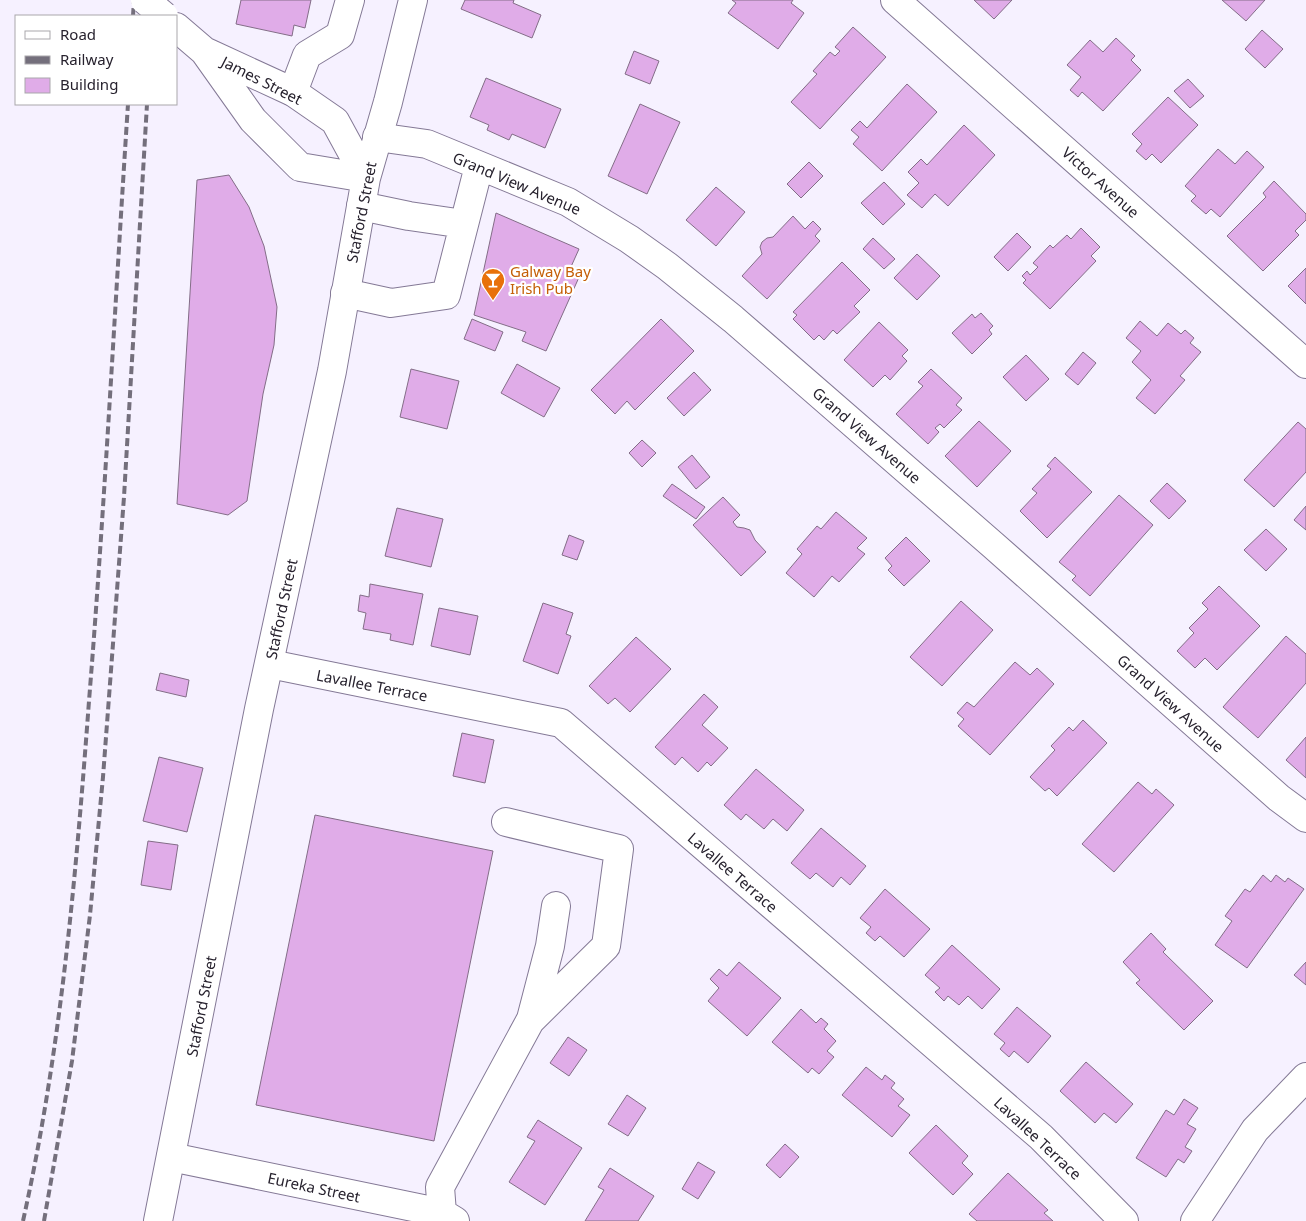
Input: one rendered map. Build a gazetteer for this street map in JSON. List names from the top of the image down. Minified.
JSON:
{"streets":{"street":["James Street","Victor Avenue","Grand View Avenue","Stafford Street","Lavallee Terrace","Eureka Street"]},"crossings":[["James Street","Stafford Street"],["Grand View Avenue","Stafford Street"],["Stafford Street","Lavallee Terrace"],["Stafford Street","Eureka Street"]],"places":{"bar":["Galway Bay Irish Pub"]},"legend":["Road","Railway","Building"]}
